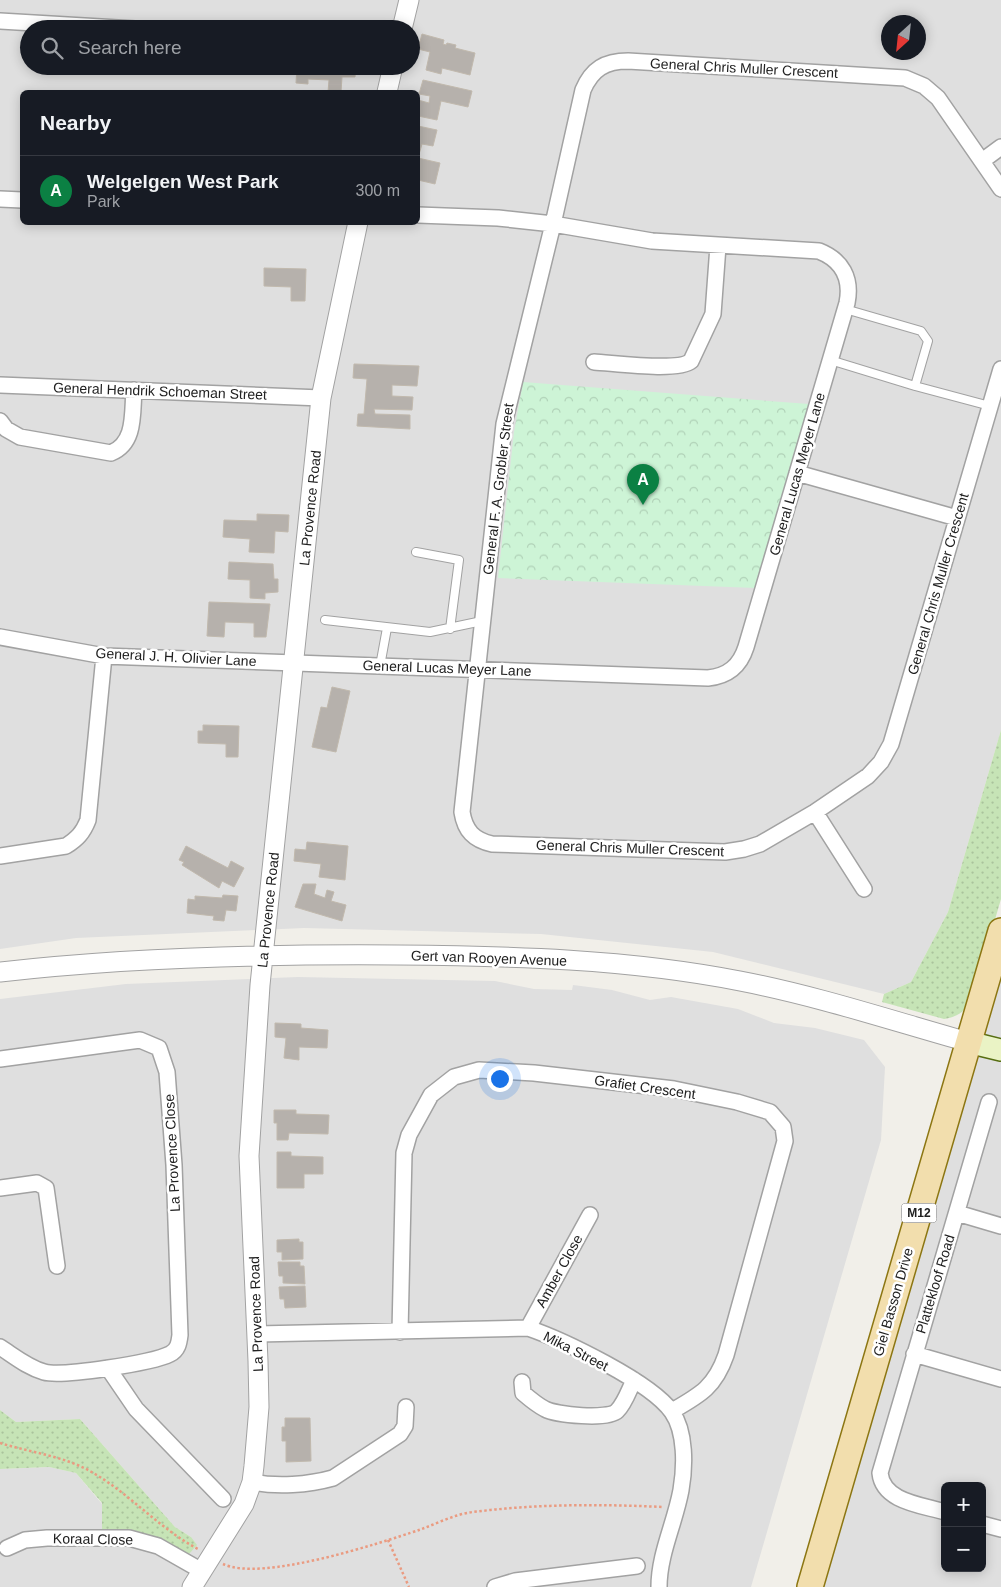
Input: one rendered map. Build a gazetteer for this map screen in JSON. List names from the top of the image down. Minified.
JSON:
{"streets":{"main road":["M12","Giel Basson Drive"],"street":["General Chris Muller Crescent","General Hendrik Schoeman Street","General Lucas Meyer Lane","General F. A. Grobler Street","La Provence Road","General J. H. Olivier Lane","Gert van Rooyen Avenue","Grafiet Crescent","La Provence Close","Amber Close","Plattekloof Road","Mika Street","Koraal Close"]},"crossings":[["General Chris Muller Crescent","General Lucas Meyer Lane"],["General Chris Muller Crescent","General F. A. Grobler Street"],["General Hendrik Schoeman Street","La Provence Road"],["General Lucas Meyer Lane","General F. A. Grobler Street"],["General Lucas Meyer Lane","La Provence Road"],["General Lucas Meyer Lane","General J. H. Olivier Lane"],["La Provence Road","General J. H. Olivier Lane"],["La Provence Road","Gert van Rooyen Avenue"],["La Provence Road","Mika Street"],["La Provence Road","Koraal Close"],["Gert van Rooyen Avenue","Giel Basson Drive"],["Grafiet Crescent","Mika Street"],["Amber Close","Mika Street"]],"north":"bottom left","page":{"search":"Search here","heading":"Nearby","list":[{"mark":"A","name":"Welgelgen West Park","note":"Park","value":"300 m"}],"pins":"A","map_buttons":["+","−"]}}
